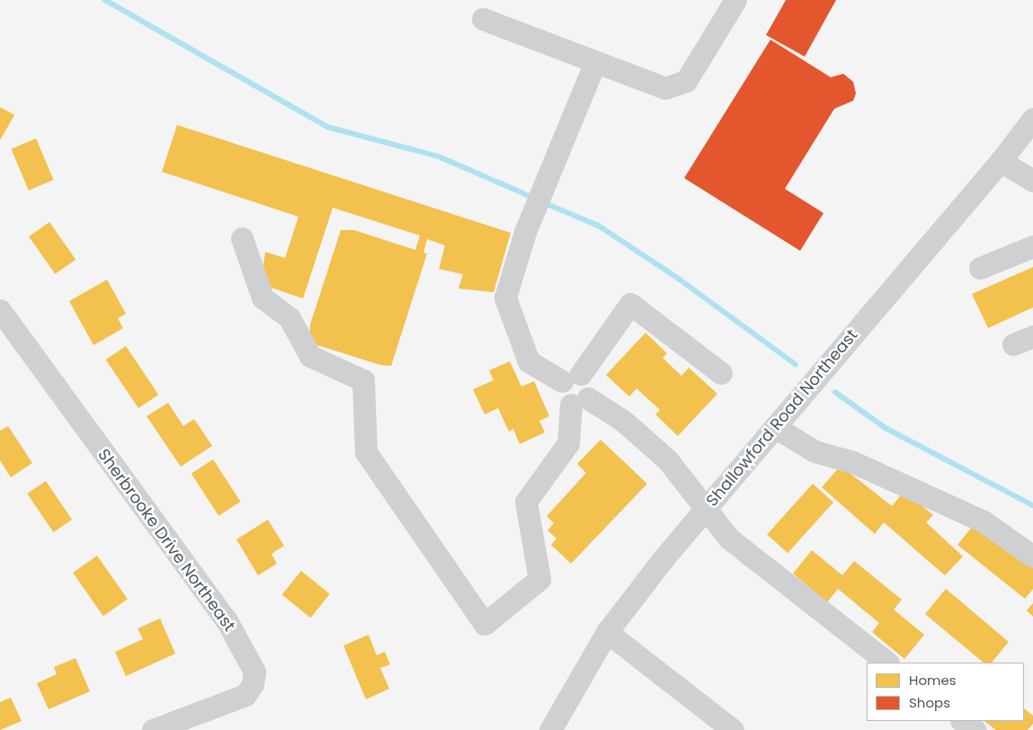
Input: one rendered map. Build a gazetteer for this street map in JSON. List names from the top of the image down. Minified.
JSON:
{"streets":{"street":["Shallowford Road Northeast","Sherbrooke Drive Northeast"]},"legend":["Homes","Shops"]}
